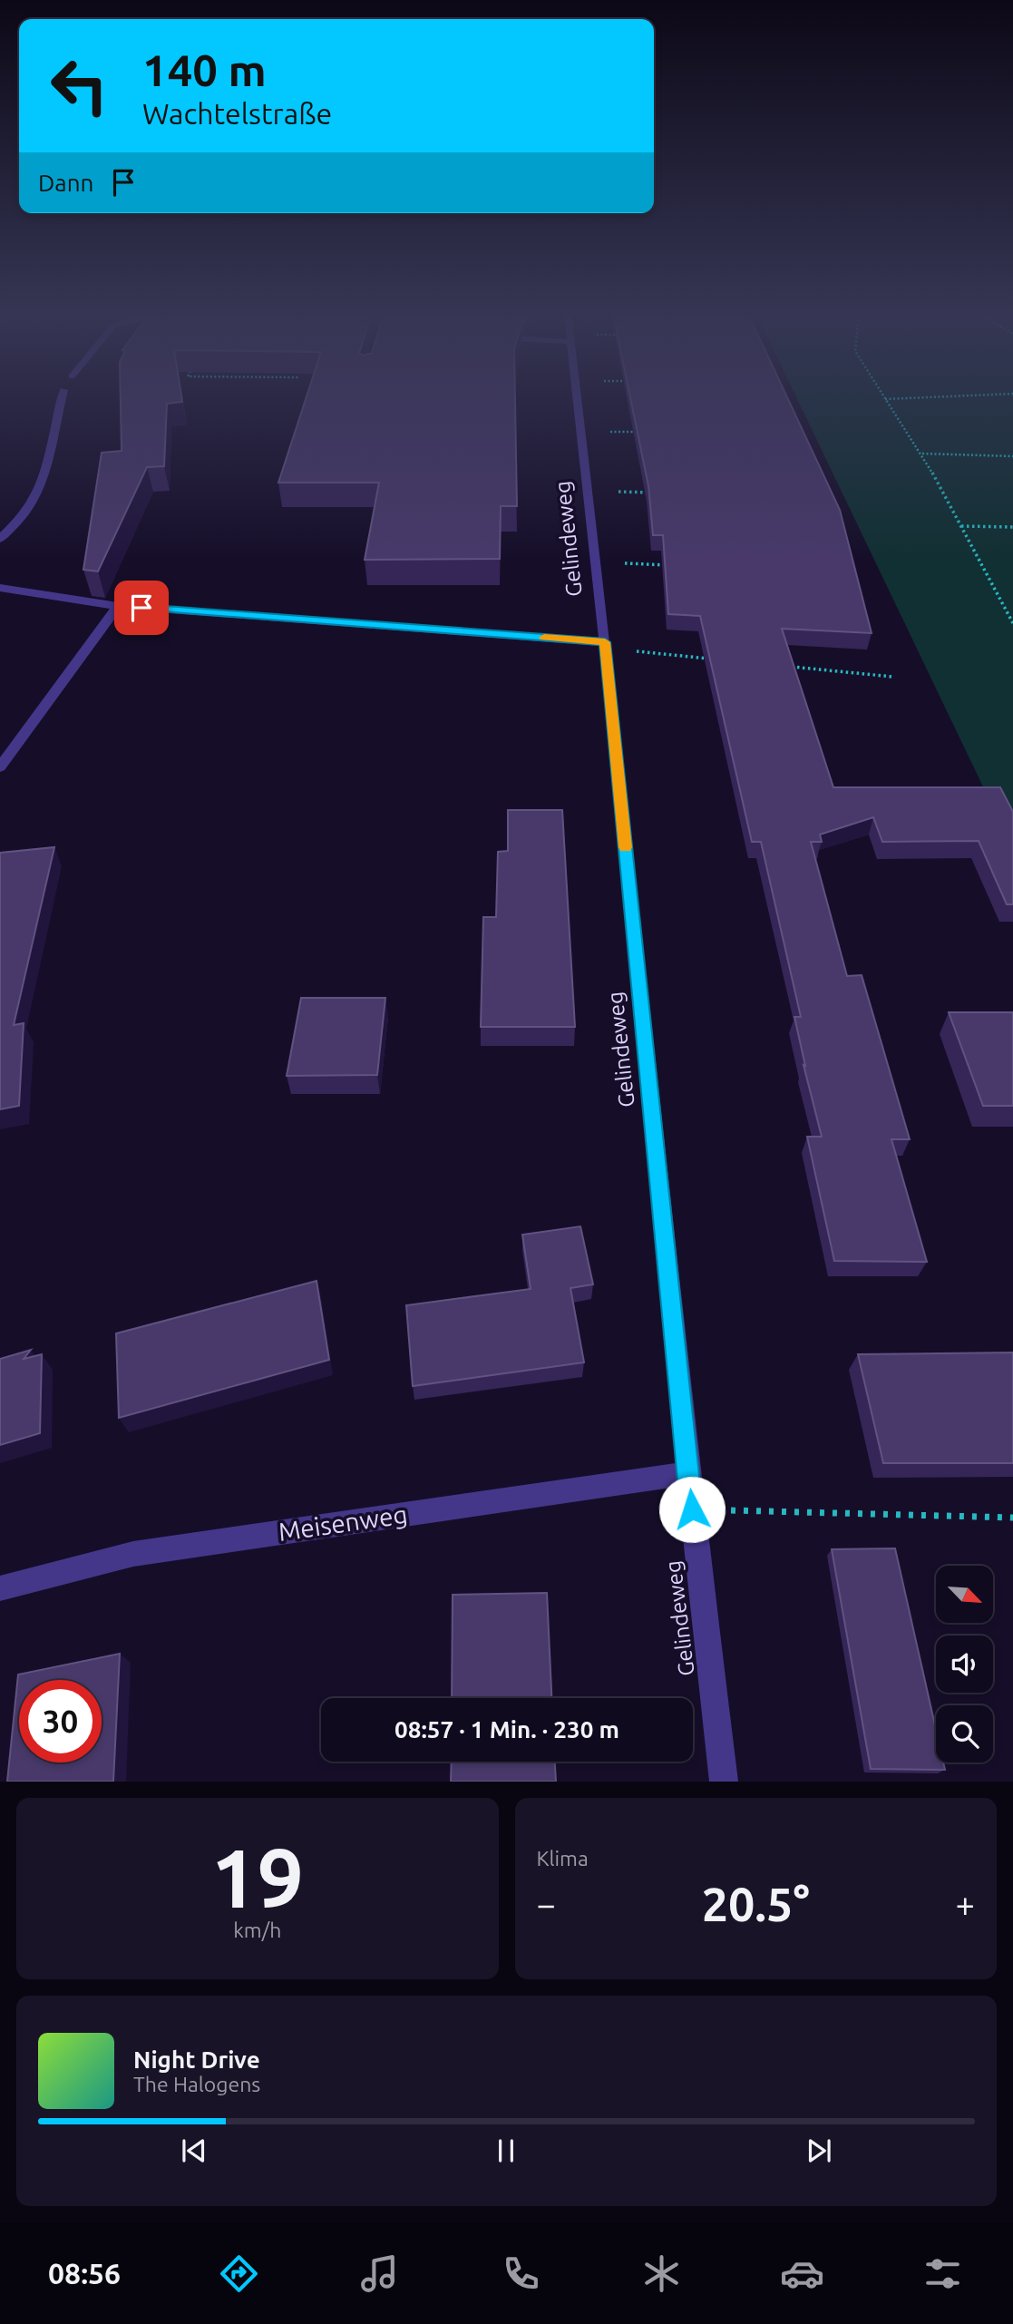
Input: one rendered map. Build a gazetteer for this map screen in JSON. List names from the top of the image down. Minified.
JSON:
{"streets":{"street":["Gelindeweg","Meisenweg"]},"crossings":[["Gelindeweg","Meisenweg"]],"north":"bottom right","page":{"turn":["140 m","Wachtelstraße"],"then":"Dann","limit":"30","trip":"08:57 · 1 Min. · 230 m","tile":[["19","km/h"],"Klima"],"heat":["−","20.5°","+"],"song":["Night Drive","The Halogens"],"tabs":"08:56"}}
